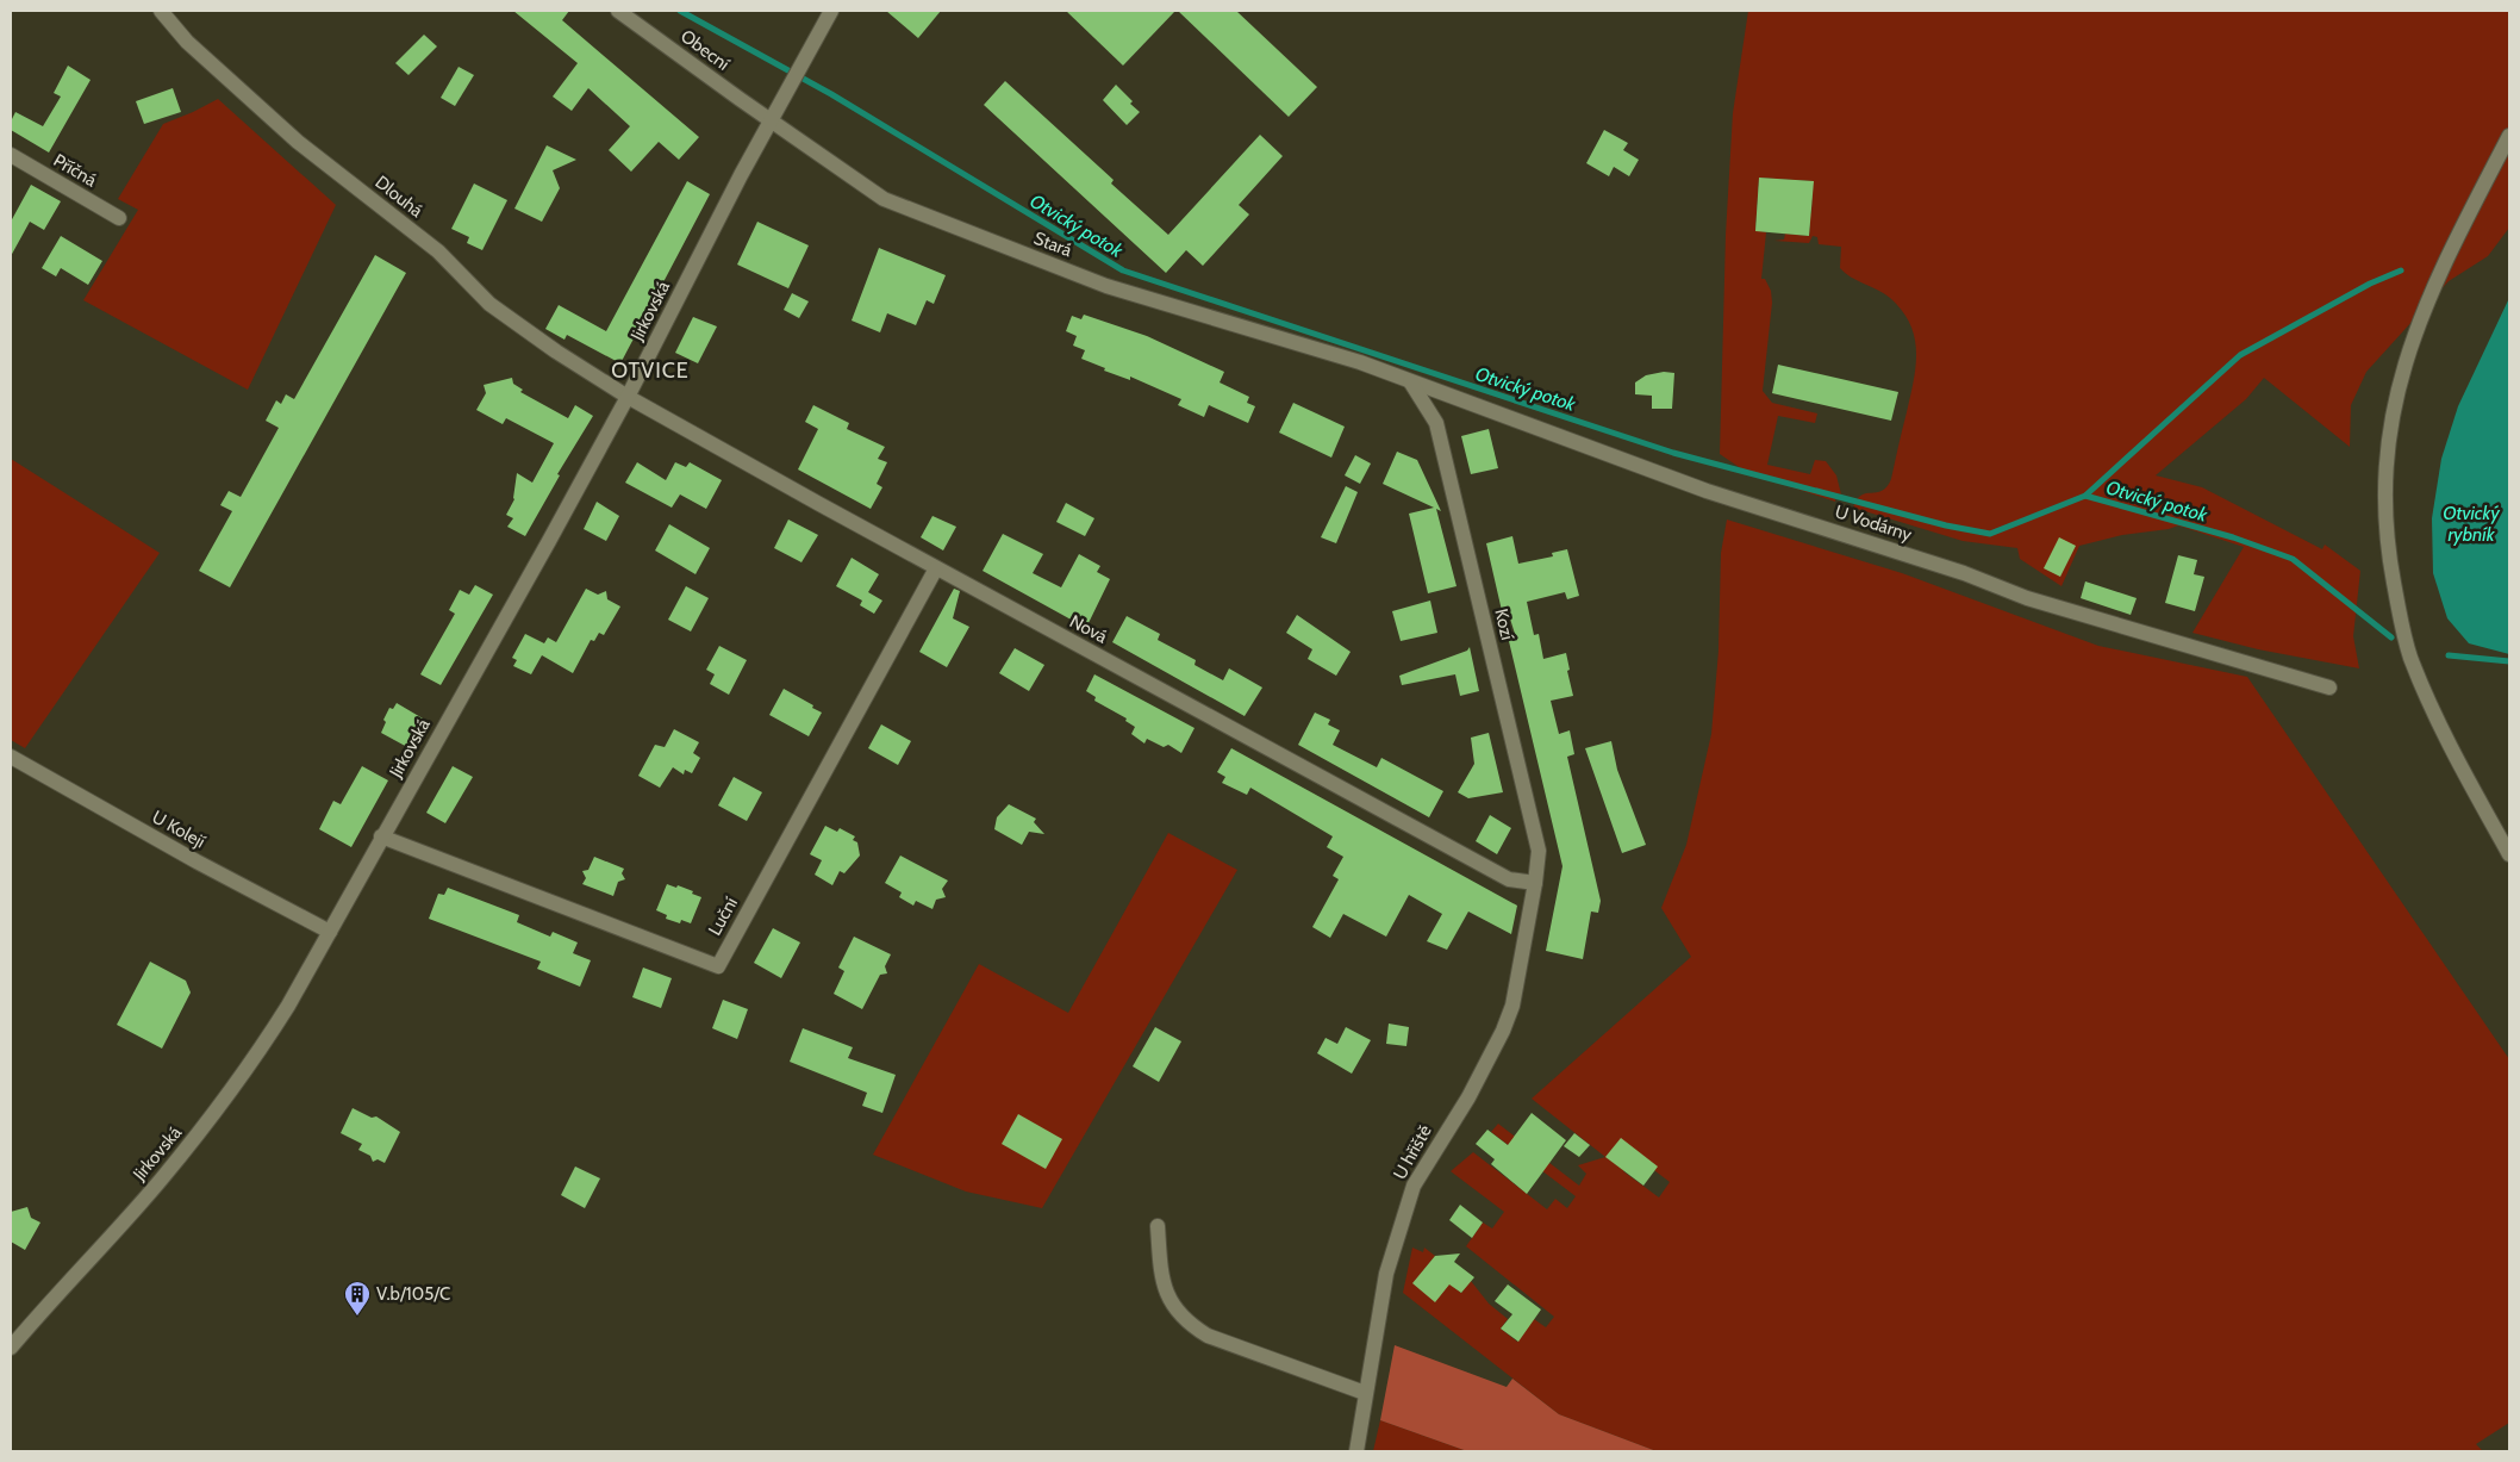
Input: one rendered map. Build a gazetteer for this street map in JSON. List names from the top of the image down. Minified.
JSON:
{"streets":{"street":["Obecní","Příčná","Dlouhá","Stará","Jirkovská","U Vodárny","Kozí","Nová","U Kolejí","Luční","U hřiště"]},"crossings":[["Obecní","Stará"],["Obecní","Jirkovská"],["Dlouhá","Jirkovská"],["Dlouhá","Nová"],["Stará","Jirkovská"],["Stará","U Vodárny"],["Stará","Kozí"],["Jirkovská","Nová"],["Jirkovská","U Kolejí"],["Jirkovská","Luční"],["U Vodárny","Kozí"],["Kozí","Nová"],["Kozí","U hřiště"],["Nová","Luční"],["Nová","U hřiště"]],"districts":["OTVICE"],"water":["Otvický potok","Otvický rybník"],"places":{"building":["V.b/105/C"]}}
